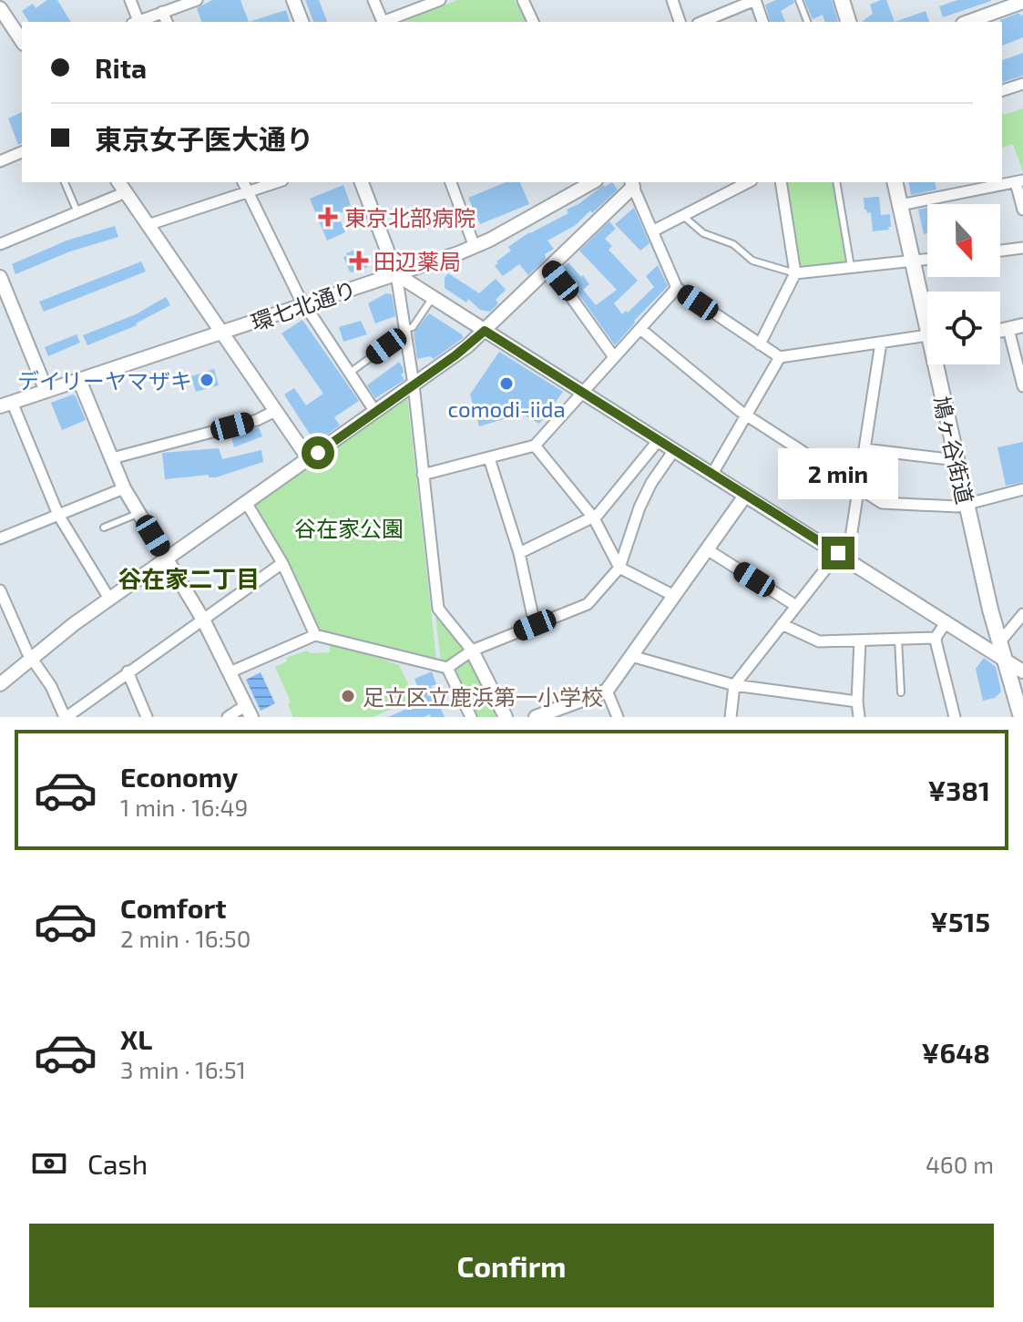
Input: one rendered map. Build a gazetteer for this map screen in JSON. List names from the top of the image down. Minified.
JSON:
{"streets":{"main road":["鳩ヶ谷街道"],"street":["環七北通り"]},"districts":["谷在家二丁目"],"parks":["谷在家公園"],"places":{"health":["東京北部病院","田辺薬局"],"other":["デイリーヤマザキ","comodi-iida","足立区立鹿浜第一小学校"]},"north":"bottom","page":{"banner":["Rita","東京女子医大通り"],"bubble":"2 min","list":[{"name":"Economy","note":"1 min · 16:49","value":"¥381"},{"name":"Comfort","note":"2 min · 16:50","value":"¥515"},{"name":"XL","note":"3 min · 16:51","value":"¥648"}],"pay":["Cash","460 m"],"buttons":"Confirm"}}
